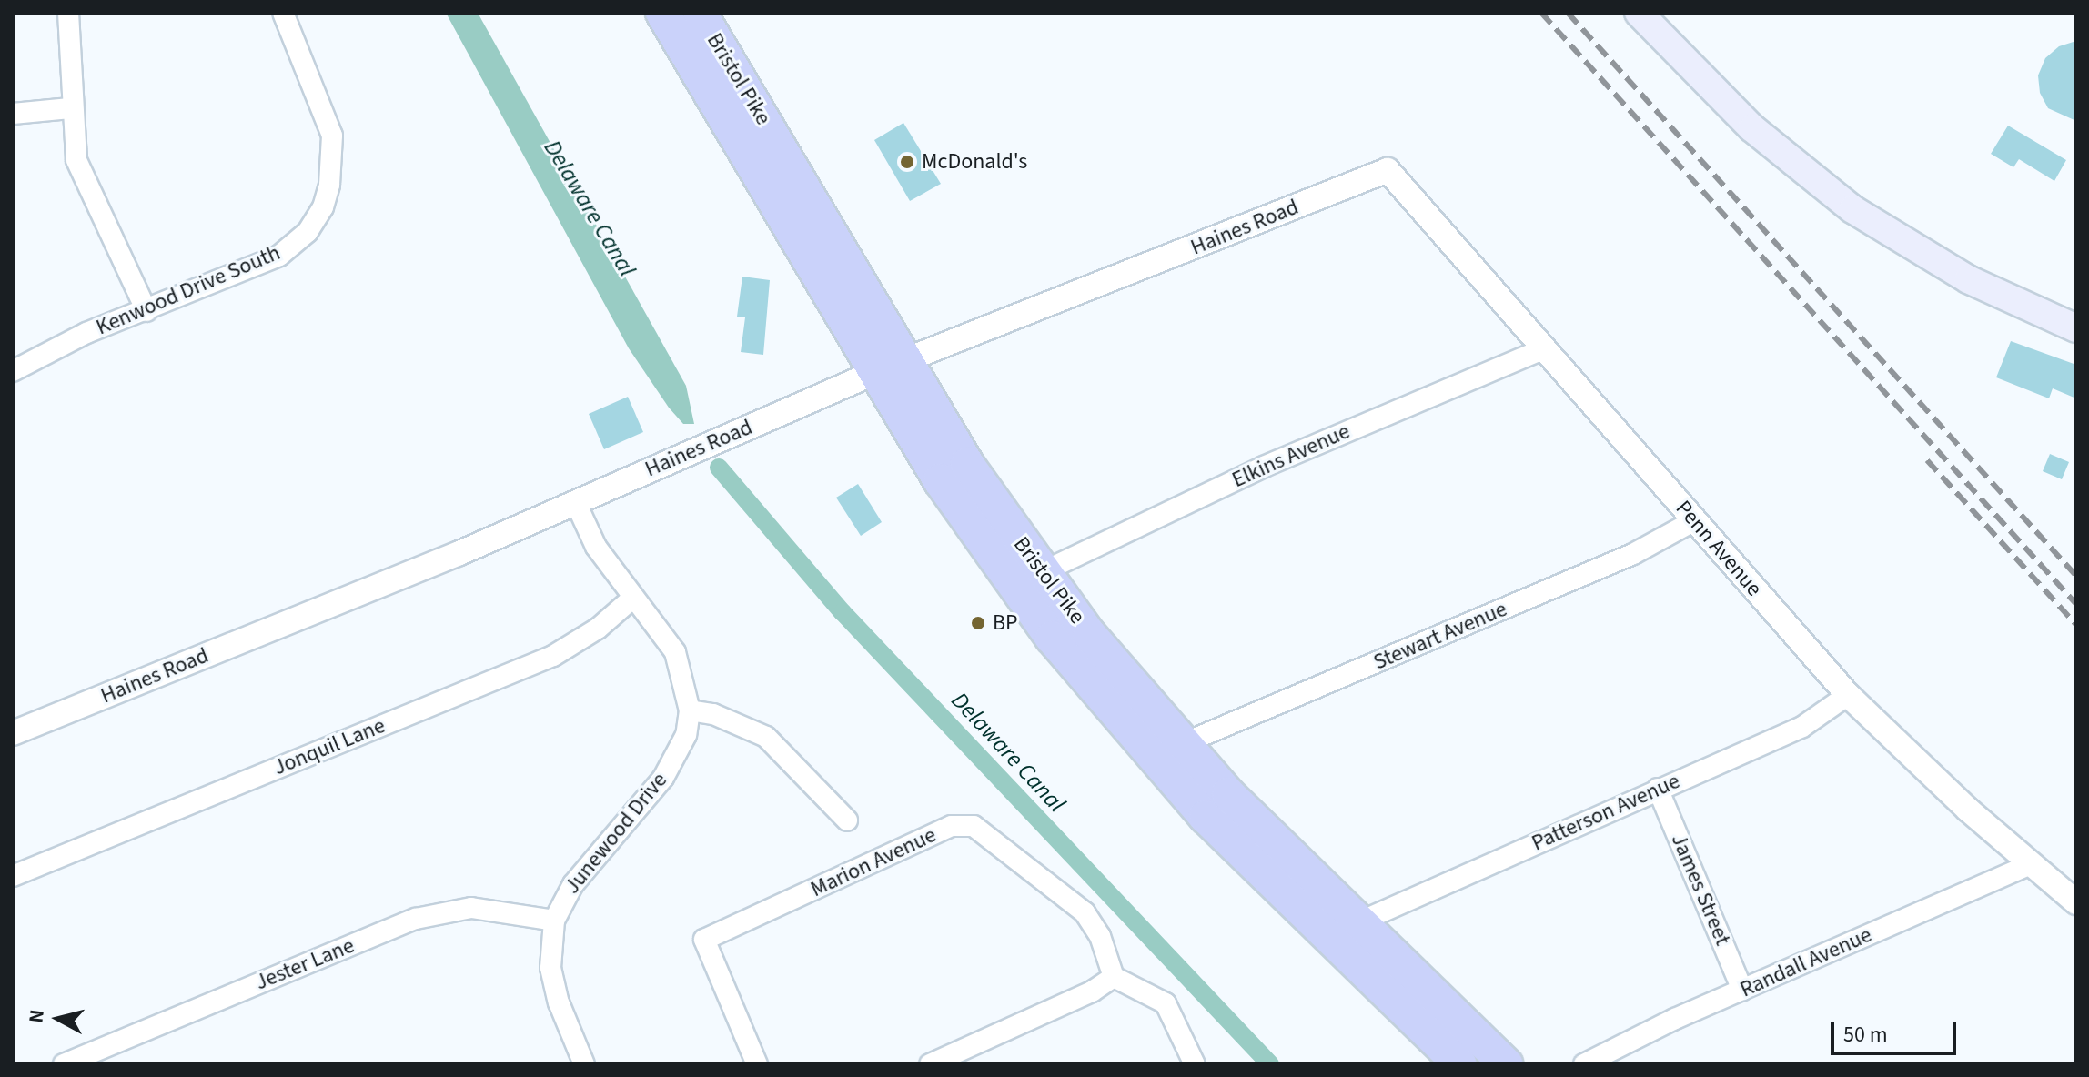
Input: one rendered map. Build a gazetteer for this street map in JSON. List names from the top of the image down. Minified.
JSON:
{"streets":{"highway":["Bristol Pike"],"street":["Haines Road","Kenwood Drive South","Elkins Avenue","Penn Avenue","Stewart Avenue","Jonquil Lane","Patterson Avenue","Junewood Drive","Marion Avenue","James Street","Randall Avenue","Jester Lane"]},"crossings":[["Bristol Pike","Haines Road"],["Bristol Pike","Elkins Avenue"],["Bristol Pike","Stewart Avenue"],["Bristol Pike","Patterson Avenue"],["Haines Road","Penn Avenue"],["Haines Road","Junewood Drive"],["Elkins Avenue","Penn Avenue"],["Penn Avenue","Stewart Avenue"],["Penn Avenue","Patterson Avenue"],["Penn Avenue","Randall Avenue"],["Jonquil Lane","Junewood Drive"],["Patterson Avenue","James Street"],["Junewood Drive","Jester Lane"],["James Street","Randall Avenue"]],"water":["Delaware Canal"],"places":["McDonald's","BP"],"scale_bar":"50 m","north":"left"}
